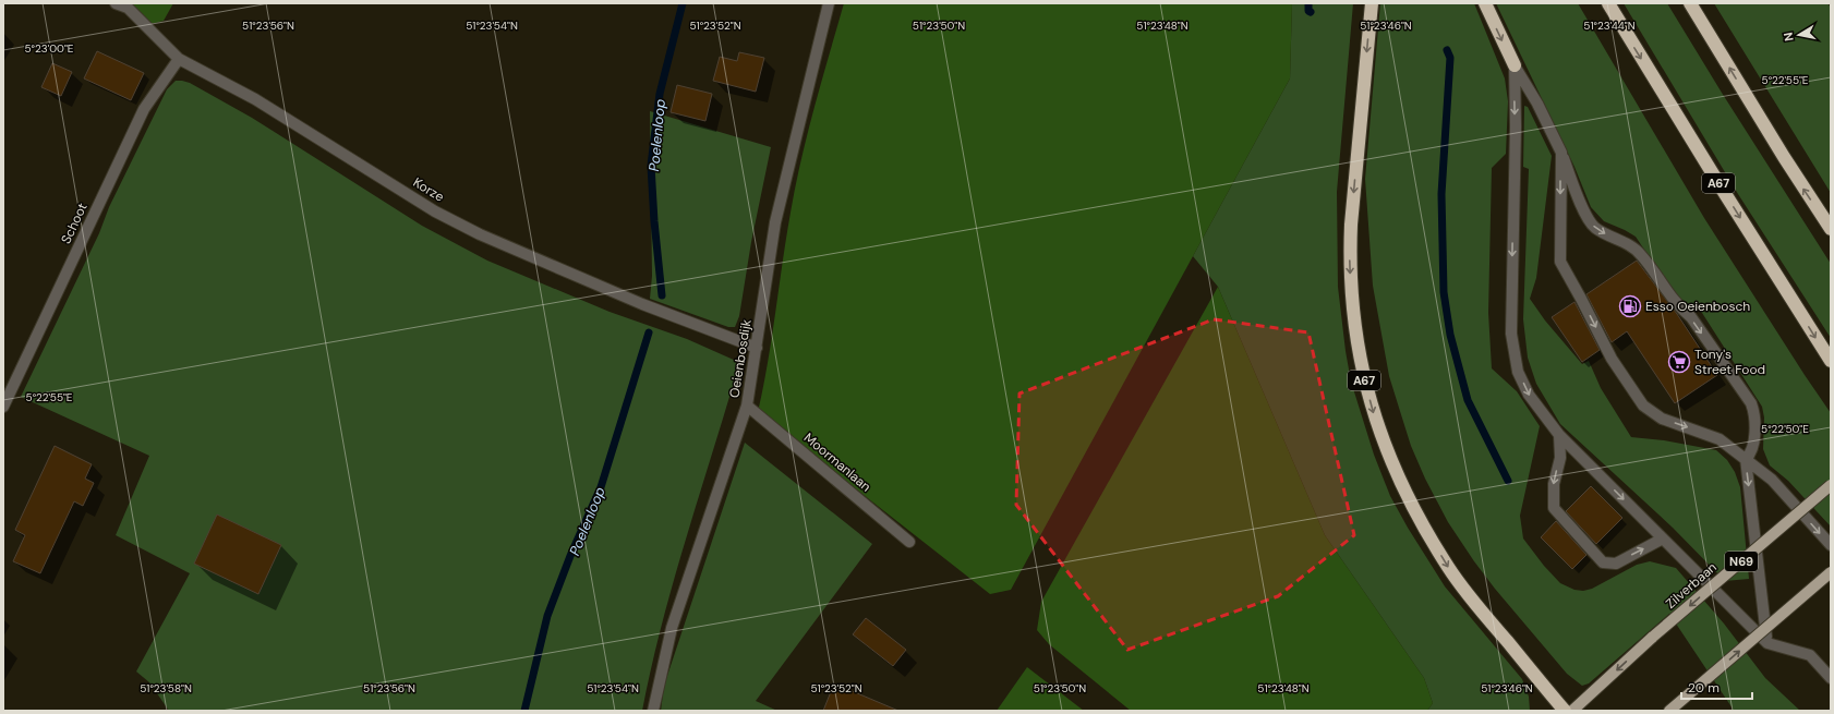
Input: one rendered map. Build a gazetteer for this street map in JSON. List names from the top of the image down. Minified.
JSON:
{"streets":{"highway":["A67"],"main road":["N69","Zilverbaan"],"street":["Korze","Schoot","Oeienbosdijk","Moormanlaan"]},"crossings":[["Korze","Schoot"],["Korze","Oeienbosdijk"],["Oeienbosdijk","Moormanlaan"]],"water":["Poelenloop"],"places":{"fuel station":["Esso Oeienbosch"],"supermarket":["Tony's Street Food"]},"scale_bar":"20 m","north":"left","coordinates":["51°23'44\"N","51°23'56\"N","51°23'54\"N","51°23'52\"N","51°23'50\"N","51°23'48\"N","51°23'46\"N","5°23'00\"E","5°22'55\"E","5°22'50\"E","51°23'58\"N"]}
